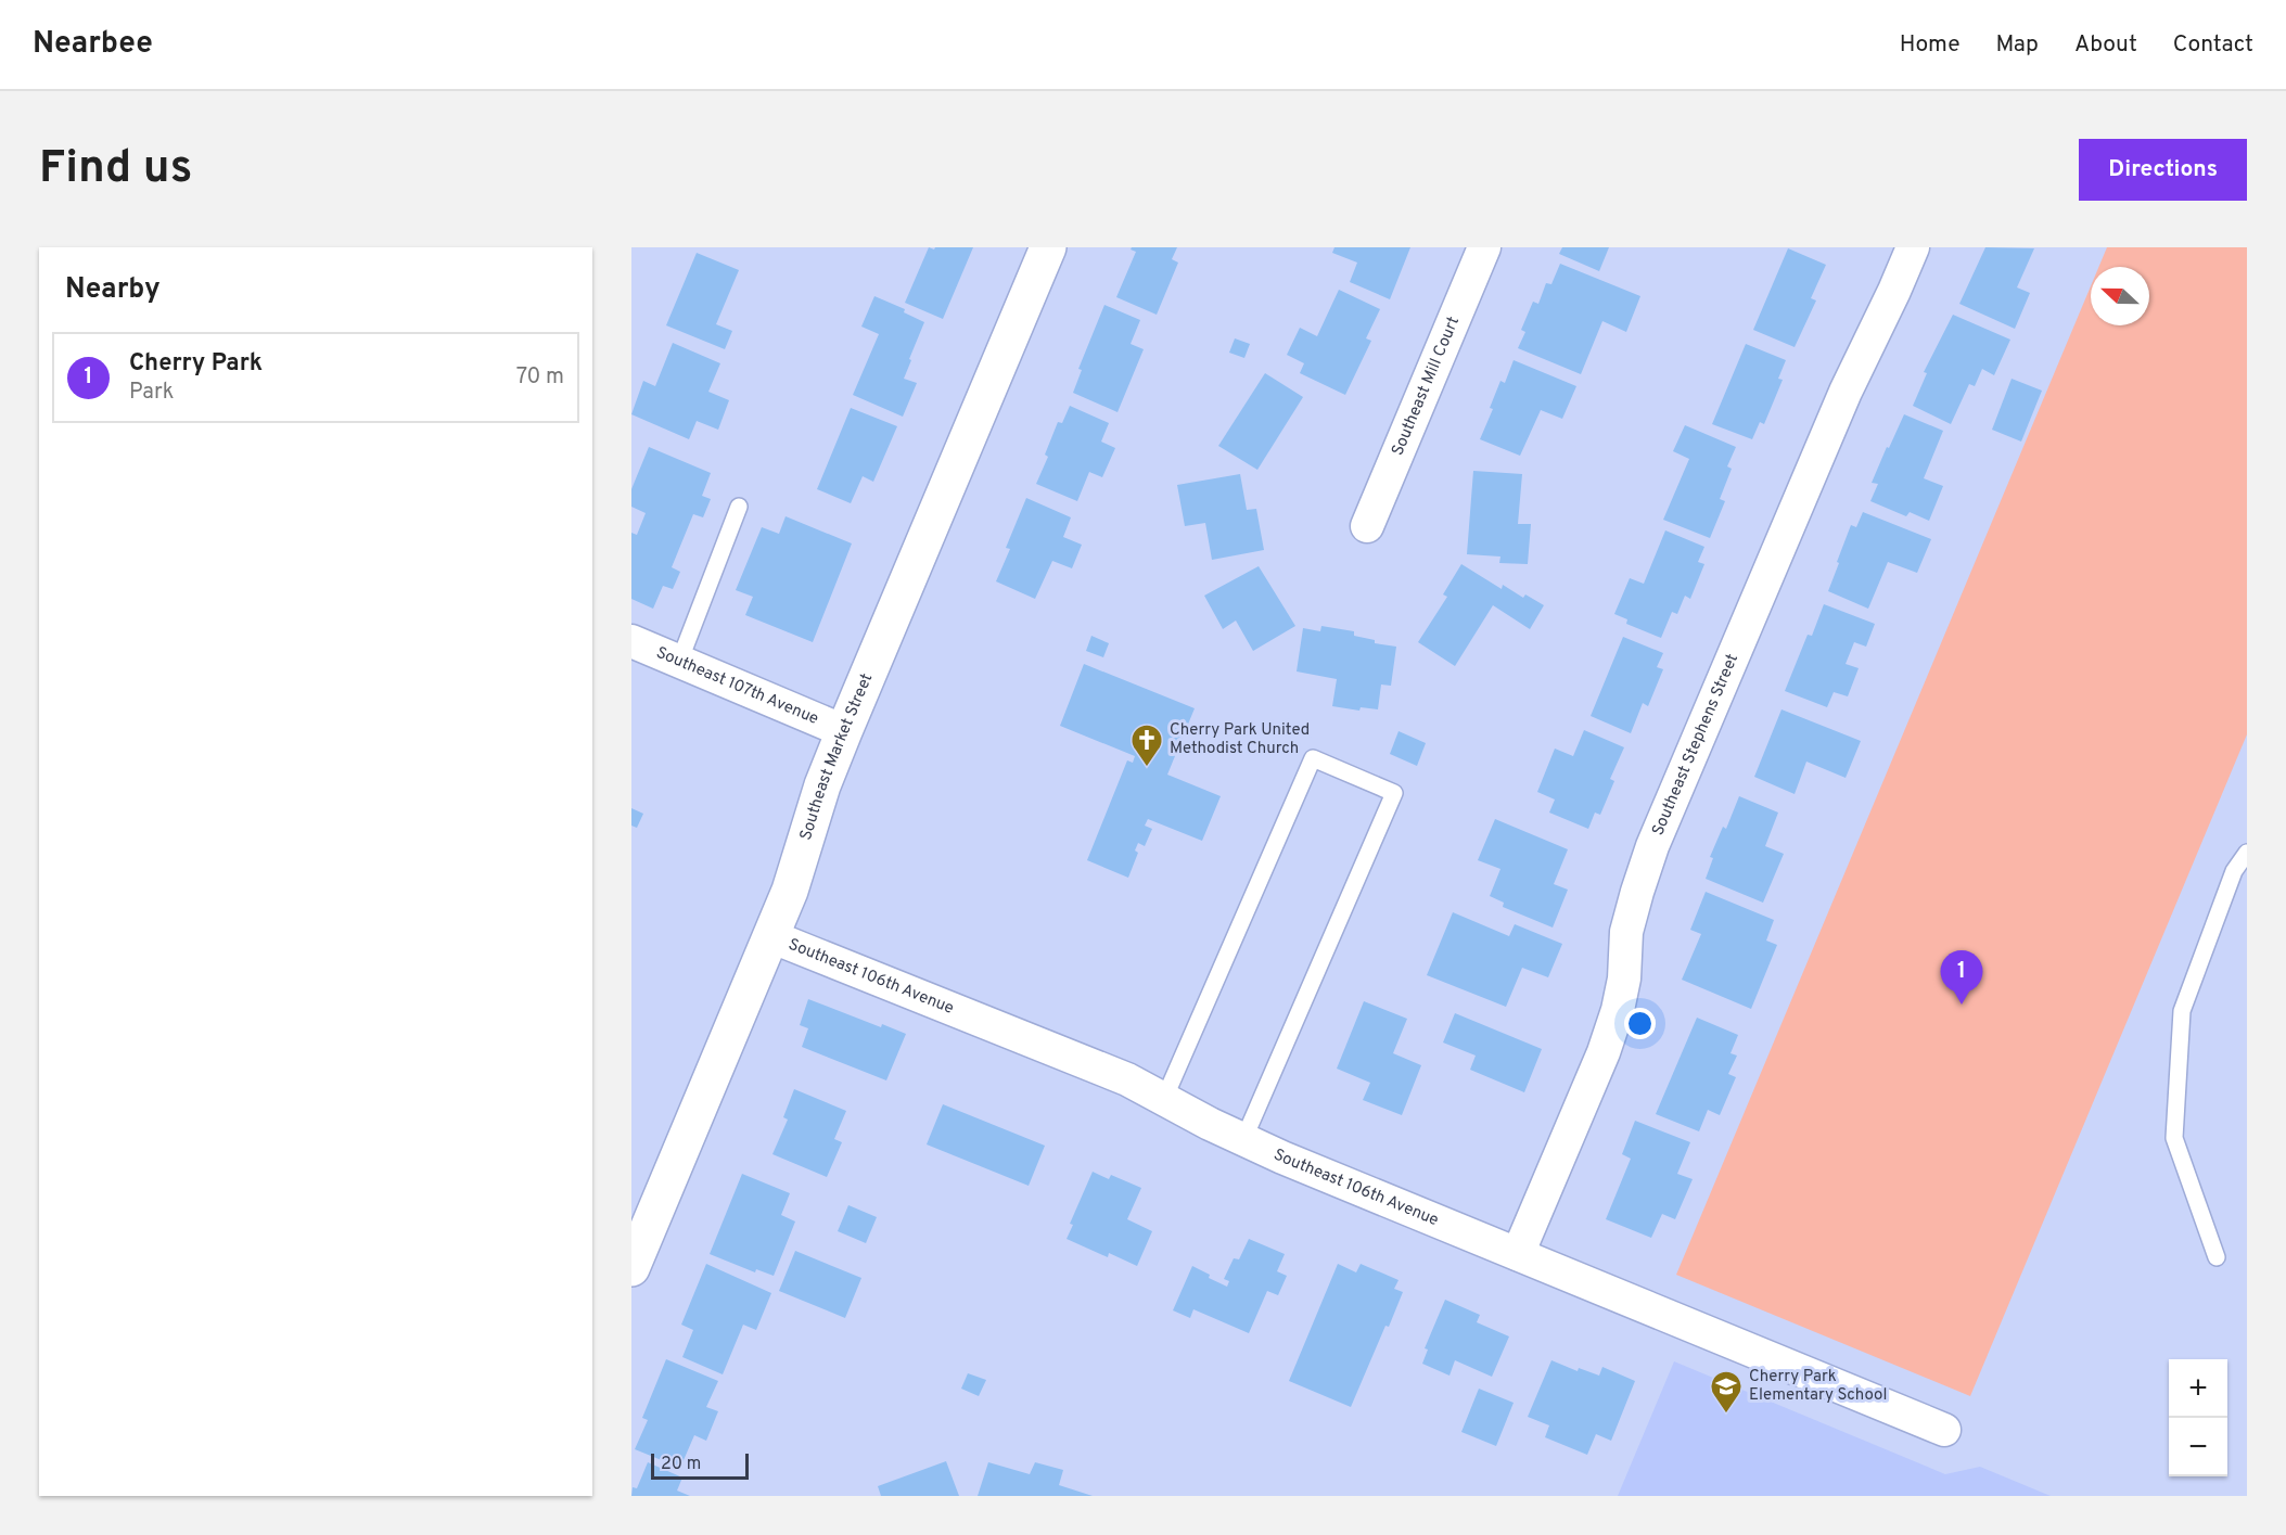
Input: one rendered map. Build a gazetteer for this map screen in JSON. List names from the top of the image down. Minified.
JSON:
{"streets":{"street":["Southeast Mill Court","Southeast 107th Avenue","Southeast Stephens Street","Southeast Market Street","Southeast 106th Avenue"]},"crossings":[["Southeast 107th Avenue","Southeast Market Street"],["Southeast Stephens Street","Southeast 106th Avenue"],["Southeast Market Street","Southeast 106th Avenue"]],"places":{"church":["Cherry Park United Methodist Church"],"school or university":["Cherry Park Elementary School"]},"scale_bar":"20 m","north":"left","page":{"header":"Nearbee","nav":["Home","Map","About","Contact"],"buttons":"Directions","title":"Find us","heading":"Nearby","list":[{"mark":"1","name":"Cherry Park","note":"Park","value":"70 m"}],"pins":"1","map_buttons":["+","−"],"scale":"20 m"}}
